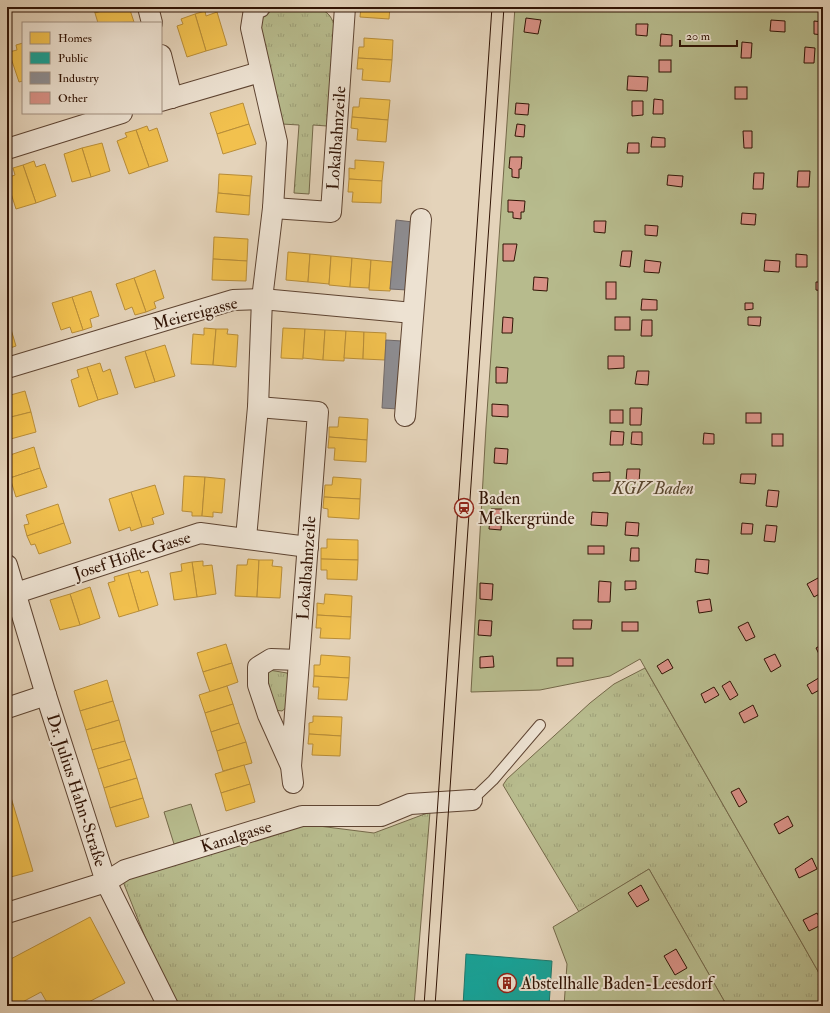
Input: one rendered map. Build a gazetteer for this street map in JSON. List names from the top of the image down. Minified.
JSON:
{"streets":{"street":["Lokalbahnzeile","Meiereigasse","Josef Höfle-Gasse","Dr. Julius Hahn-Straße","Kanalgasse"]},"crossings":[["Lokalbahnzeile","Josef Höfle-Gasse"],["Josef Höfle-Gasse","Dr. Julius Hahn-Straße"],["Dr. Julius Hahn-Straße","Kanalgasse"]],"parks":["KGV Baden"],"places":{"station":["Baden Melkergründe"],"building":["Abstellhalle Baden-Leesdorf"]},"legend":["Homes","Public","Industry","Other"],"scale_bar":"20 m"}
